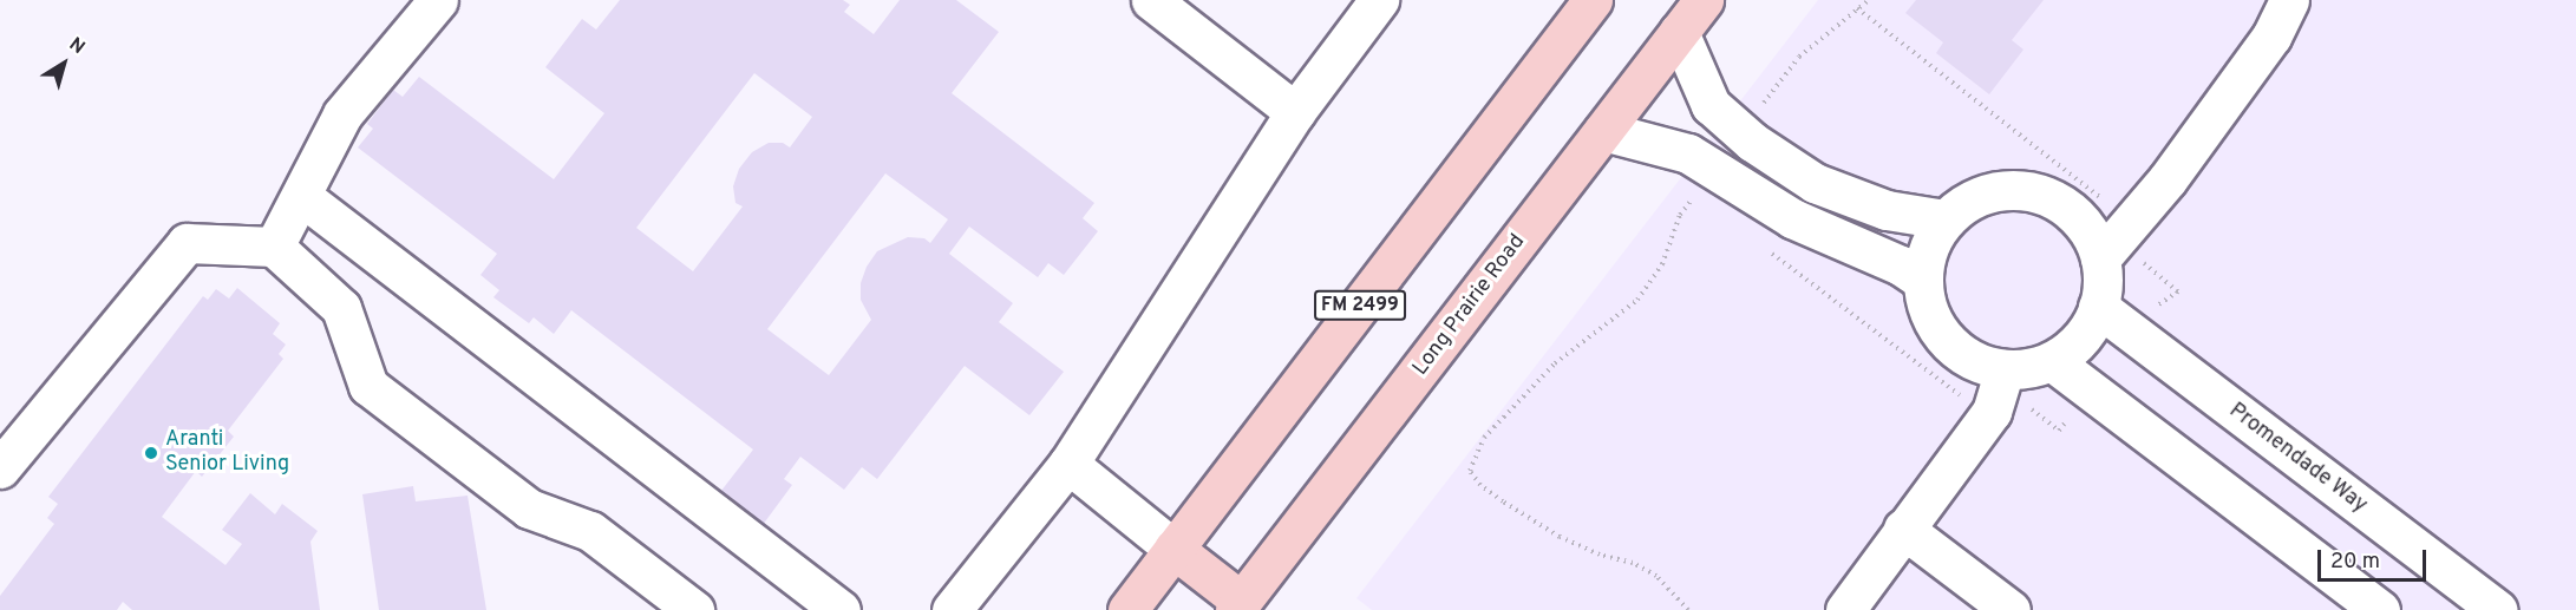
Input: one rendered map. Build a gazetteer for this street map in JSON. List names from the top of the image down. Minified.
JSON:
{"streets":{"main road":["FM 2499","Long Prairie Road"],"street":["Promendade Way"]},"places":["Aranti Senior Living"],"scale_bar":"20 m","north":"top right"}
